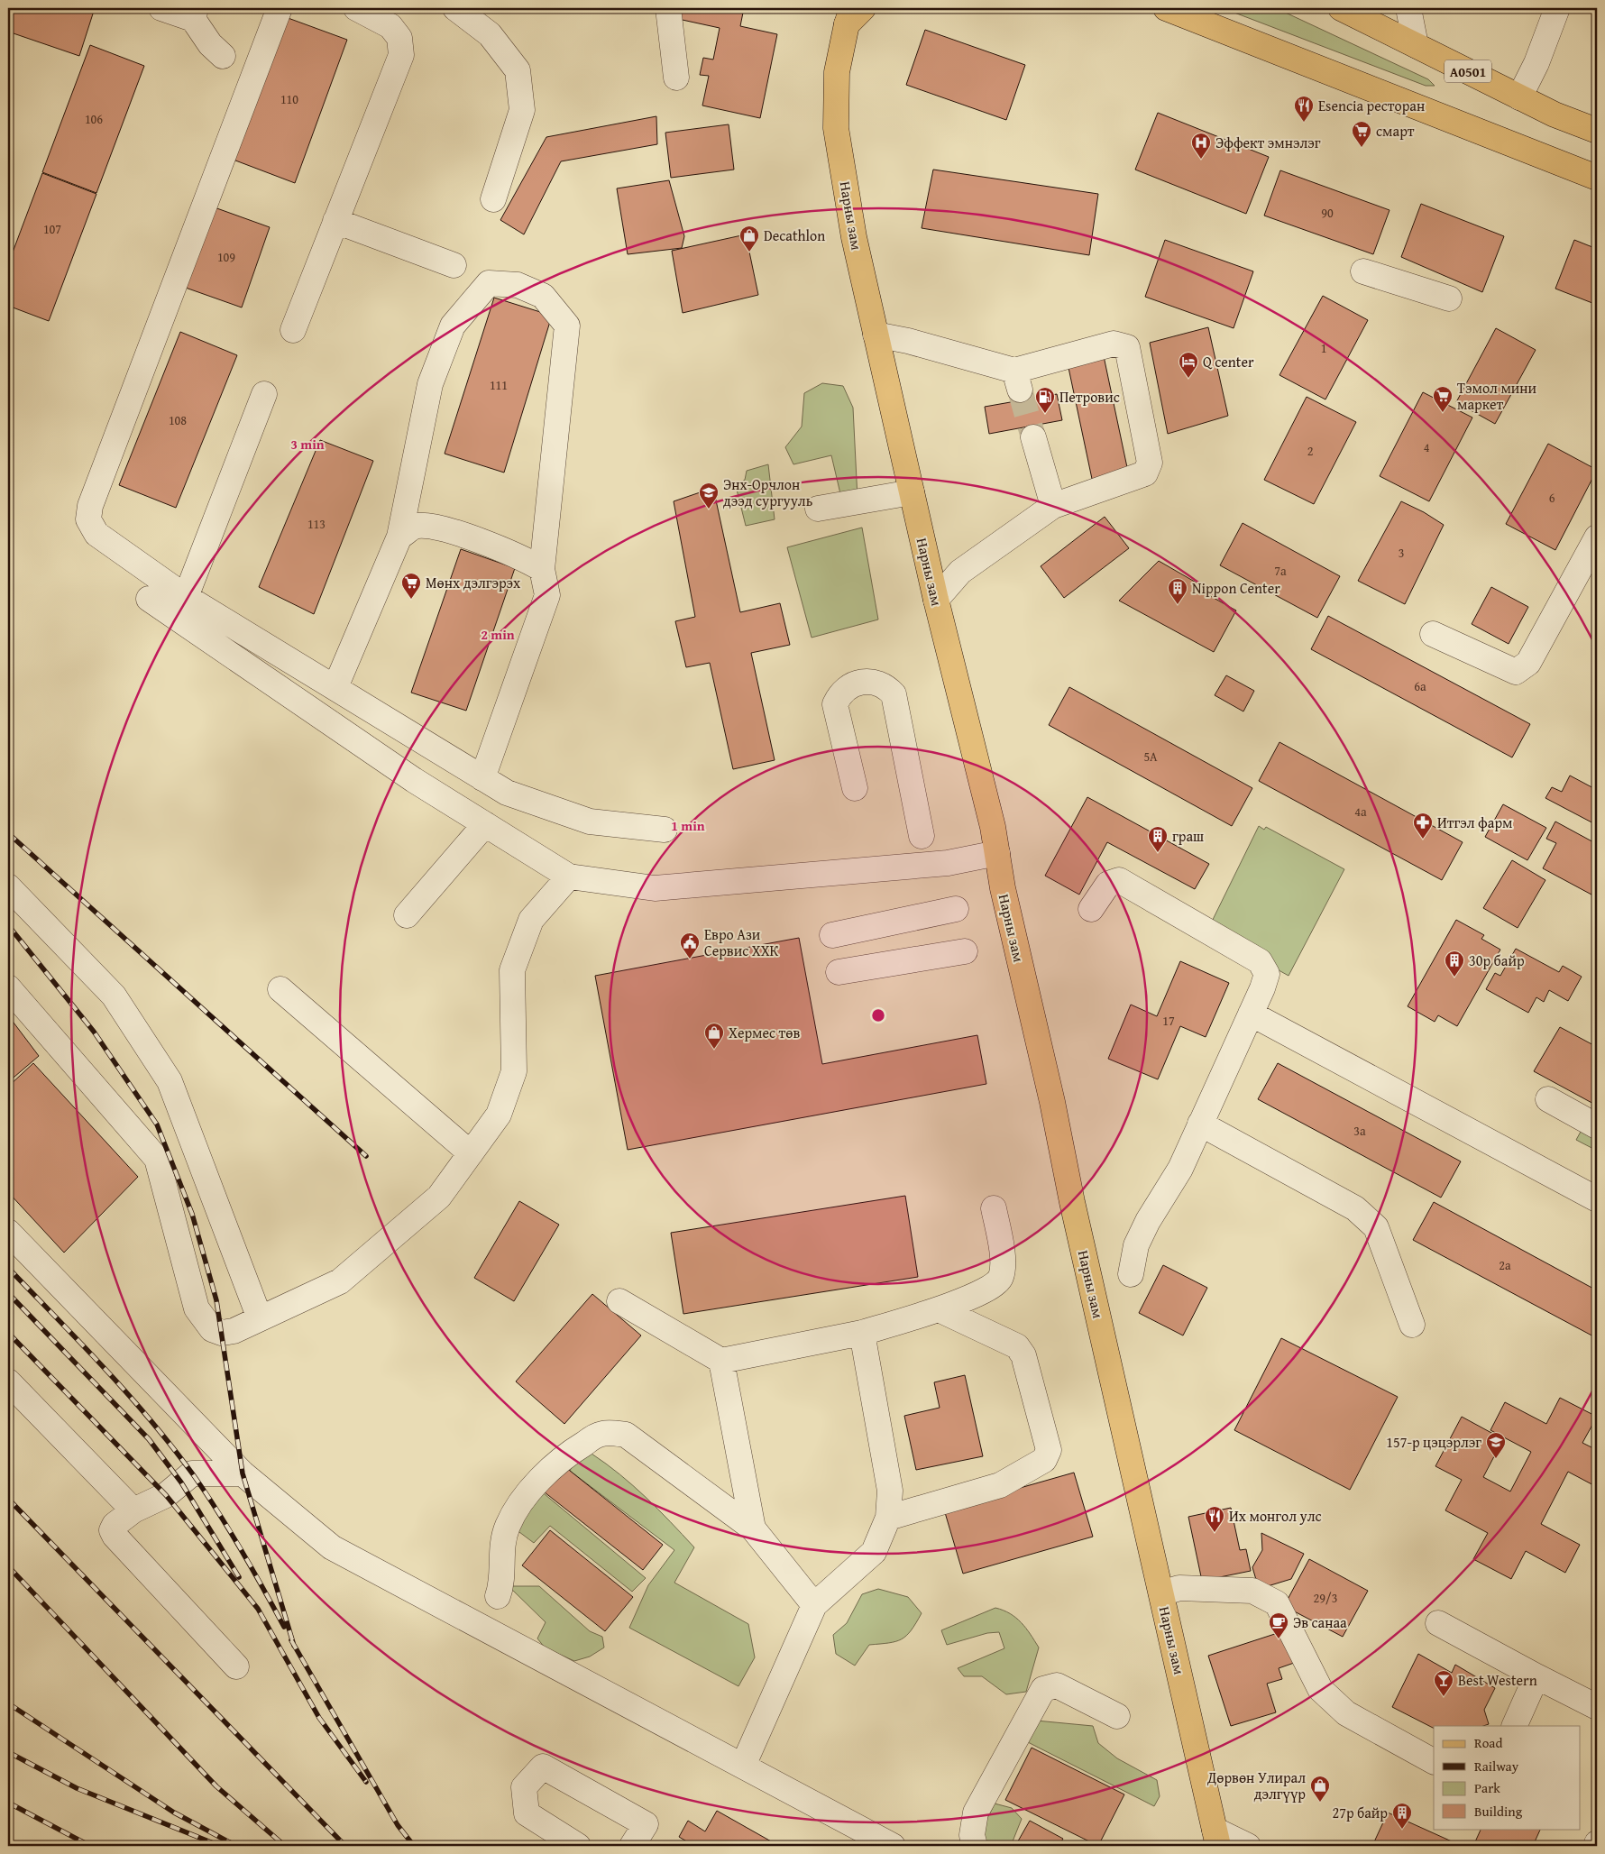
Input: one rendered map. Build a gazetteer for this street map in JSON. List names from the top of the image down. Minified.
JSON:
{"streets":{"main road":["A0501","Нарны зам"]},"places":{"restaurant":["Esencia ресторан","Их монгол улс"],"supermarket":["смарт","Тэмол мини маркет","Мөнх дэлгэрэх"],"hospital":["Эффект эмнэлэг"],"shop":["Decathlon","Хермес төв","Дөрвөн Улирал дэлгүүр"],"hotel":["Q center"],"fuel station":["Петровис"],"school or university":["Энх-Орчлон дээд сургууль","157-р цэцэрлэг"],"building":["Nippon Center","граш","30р байр","27р байр"],"pharmacy":["Итгэл фарм"],"public building":["Евро Ази Сервис ХХК"],"cafe":["Эв санаа"],"bar":["Best Western"]},"house_numbers":["110","106","90","107","109","1","111","108","4","2","6","113","3","7а","6а","5А","4а","17","3а","2a","29/3"],"legend":["Road","Railway","Park","Building"],"rings":["3 min","2 min","1 min"]}
